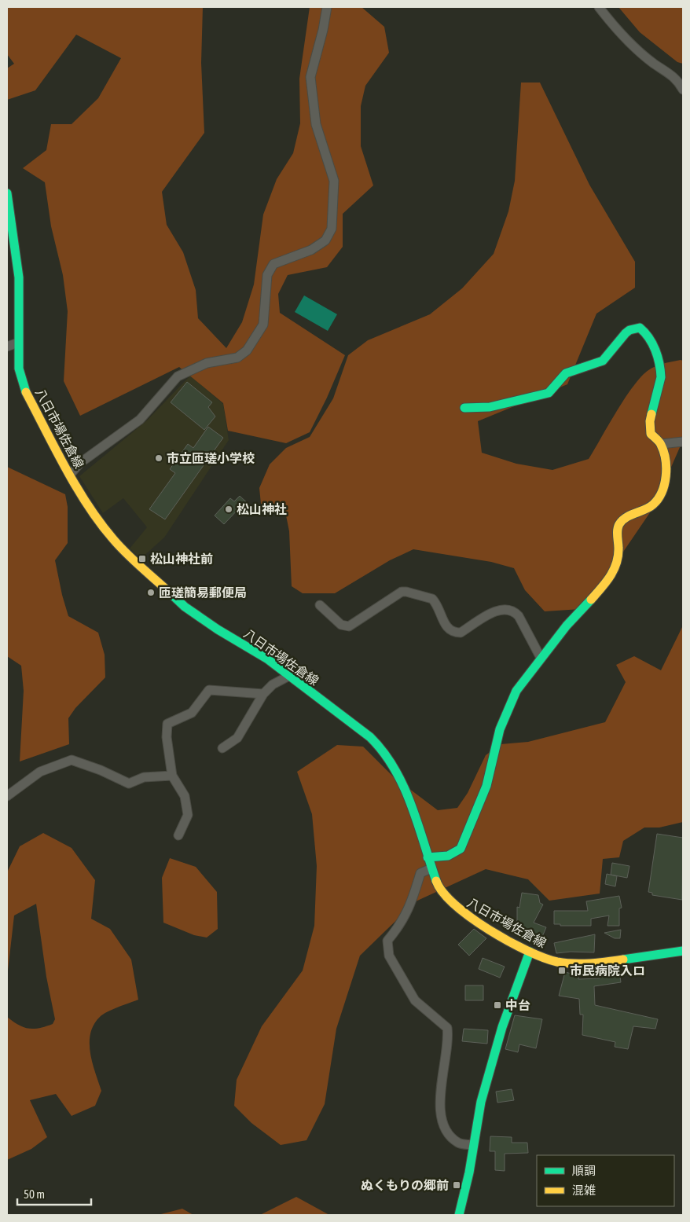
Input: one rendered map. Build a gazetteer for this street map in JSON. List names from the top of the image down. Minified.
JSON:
{"streets":{"main road":["八日市場佐倉線"]},"places":{"other":["市立匝瑳小学校","松山神社","匝瑳簡易郵便局"],"transit":["松山神社前","市民病院入ロ","中台","ぬくもりの郷前"]},"legend":["順調","混雑"],"scale_bar":"50 m"}
